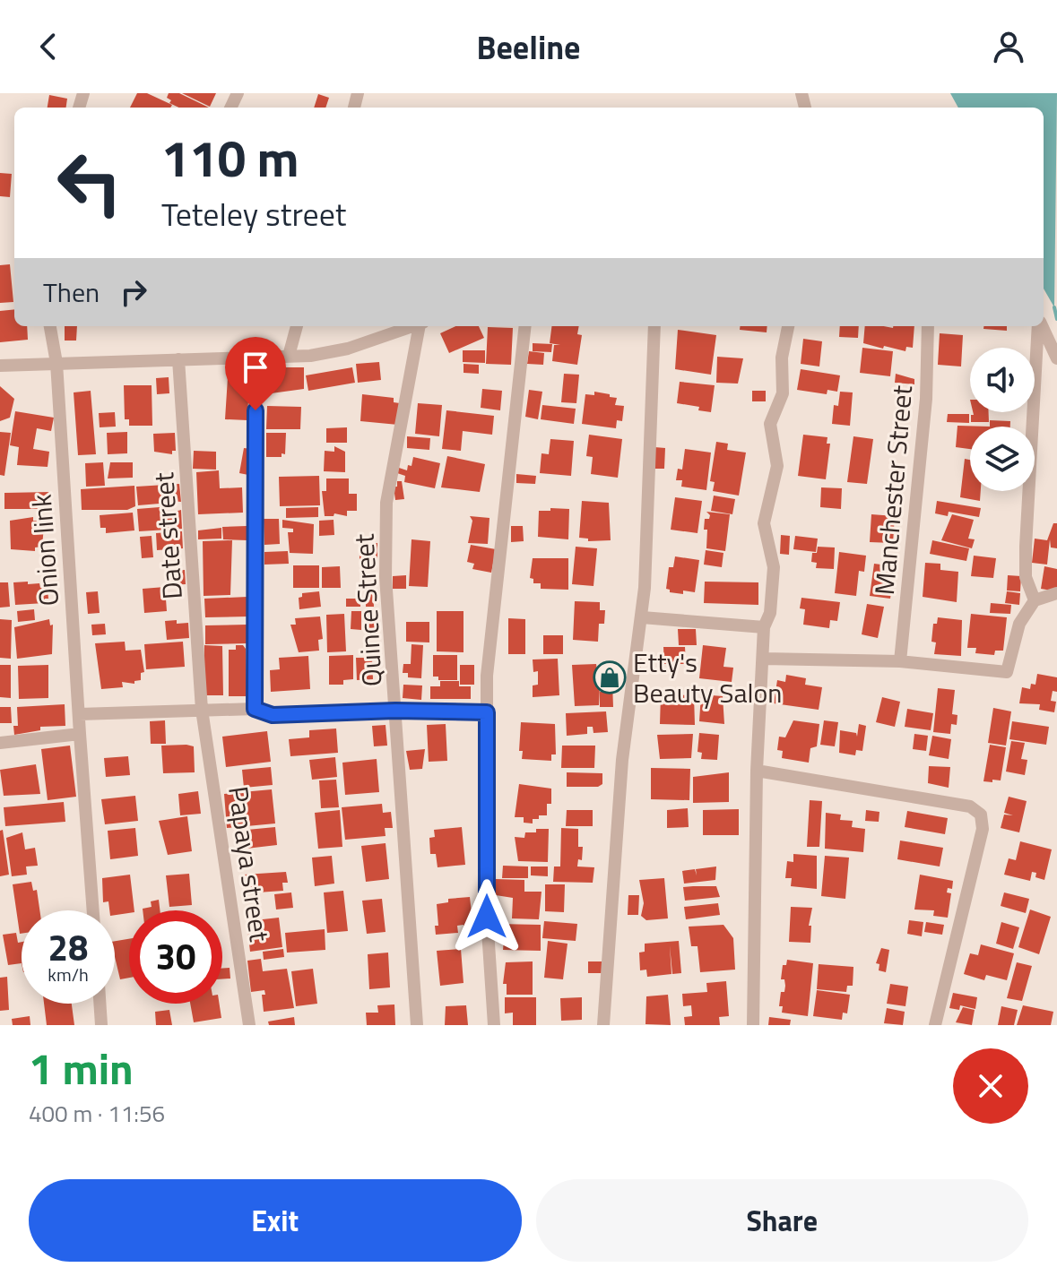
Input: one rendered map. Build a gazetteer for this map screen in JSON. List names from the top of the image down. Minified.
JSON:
{"streets":{"street":["Manchester Street","Date street","Onion link","Quince Street","Papaya street"]},"crossings":[["Date street","Papaya street"]],"places":{"shop":["Etty's Beauty Salon"]},"page":{"header":"Beeline","turn":["110 m","Teteley street"],"then":"Then","speed":"28 km/h","limit":"30","heading":["1 min","400 m · 11:56"],"buttons":["Exit","Share"]}}
